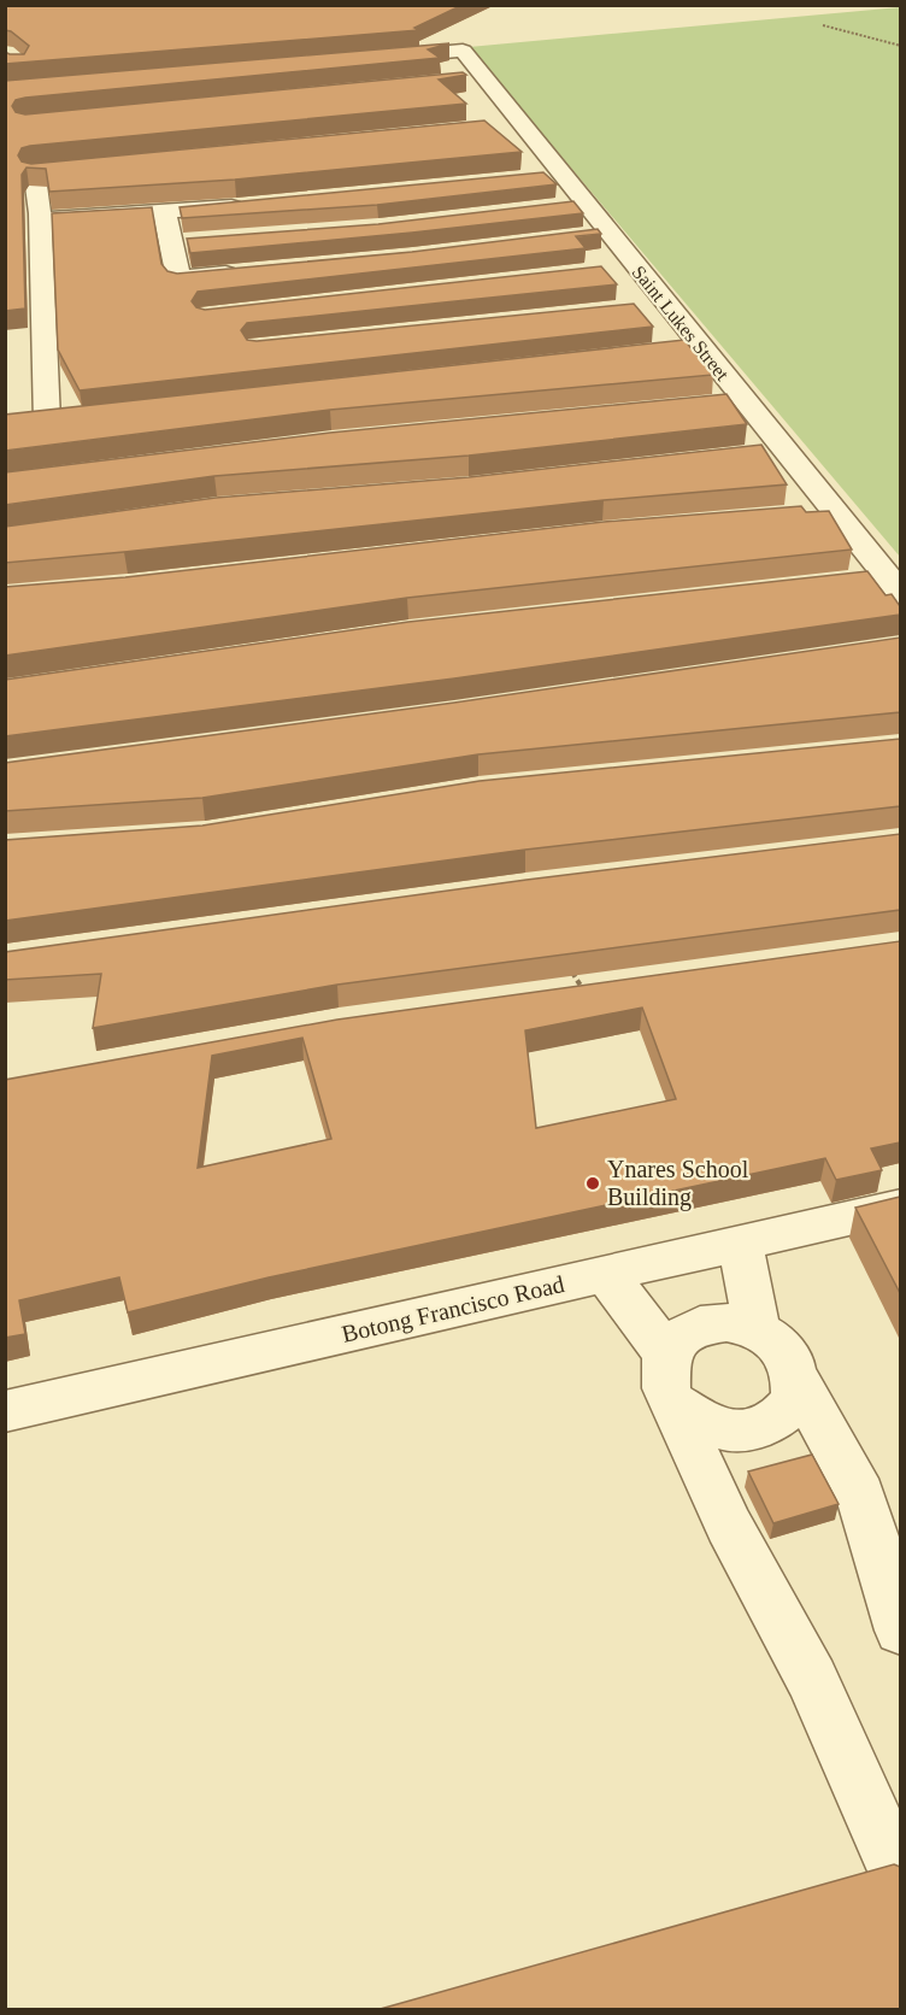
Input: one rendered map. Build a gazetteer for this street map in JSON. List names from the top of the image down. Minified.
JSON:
{"streets":{"street":["Saint Lukes Street","Botong Francisco Road"]},"places":["Ynares School Building"]}
